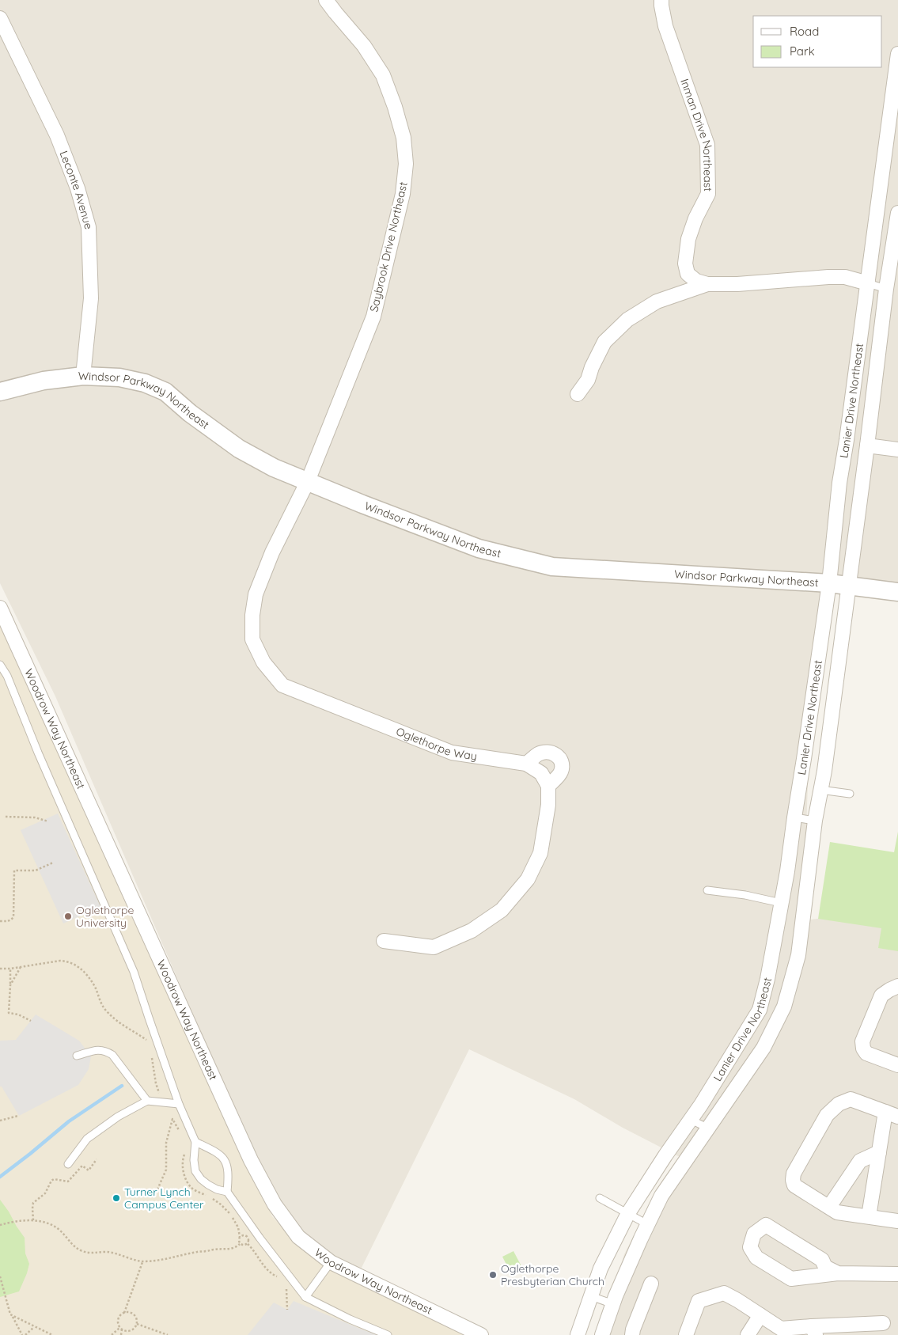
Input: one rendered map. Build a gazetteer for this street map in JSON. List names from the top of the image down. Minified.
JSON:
{"streets":{"street":["Inman Drive Northeast","Leconte Avenue","Saybrook Drive Northeast","Lanier Drive Northeast","Windsor Parkway Northeast","Woodrow Way Northeast","Oglethorpe Way"]},"crossings":[["Inman Drive Northeast","Lanier Drive Northeast"],["Leconte Avenue","Windsor Parkway Northeast"],["Saybrook Drive Northeast","Windsor Parkway Northeast"],["Saybrook Drive Northeast","Oglethorpe Way"],["Lanier Drive Northeast","Windsor Parkway Northeast"],["Windsor Parkway Northeast","Oglethorpe Way"]],"places":["Oglethorpe University","Turner Lynch Campus Center","Oglethorpe Presbyterian Church"],"legend":["Road","Park"]}
